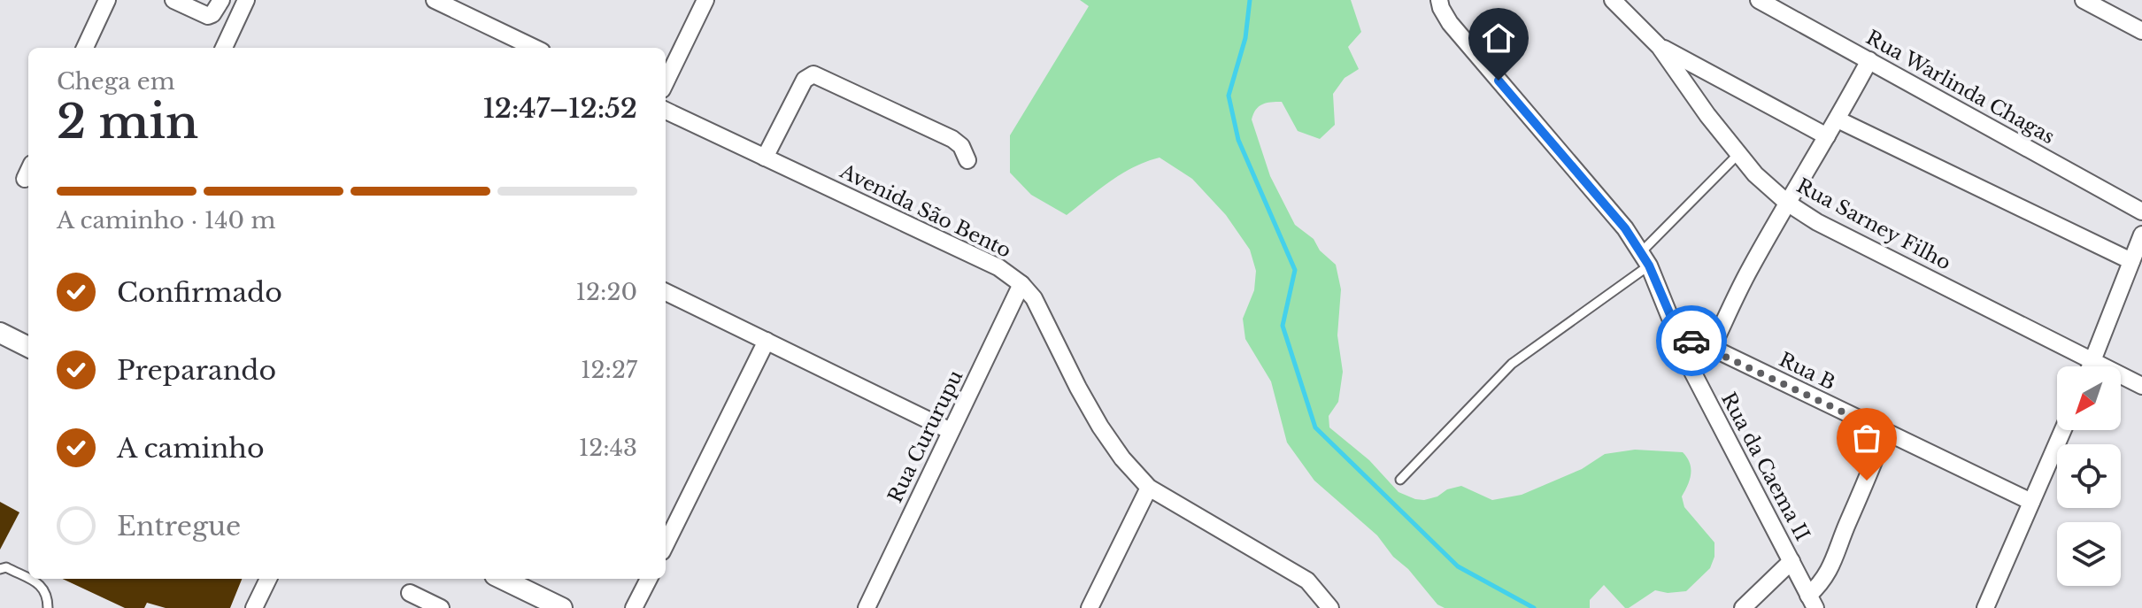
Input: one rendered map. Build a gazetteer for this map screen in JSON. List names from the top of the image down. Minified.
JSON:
{"streets":{"street":["Rua Warlinda Chagas","Avenida São Bento","Rua Sarney Filho","Rua B","Rua Cururupu","Rua da Caema II"]},"crossings":[["Avenida São Bento","Rua Cururupu"],["Rua B","Rua da Caema II"]],"north":"bottom left","page":{"heading":["2 min","Chega em","12:47–12:52"],"bar":"A caminho · 140 m","list":[["Confirmado","12:20"],["Preparando","12:27"],["A caminho","12:43"],"Entregue"]}}
